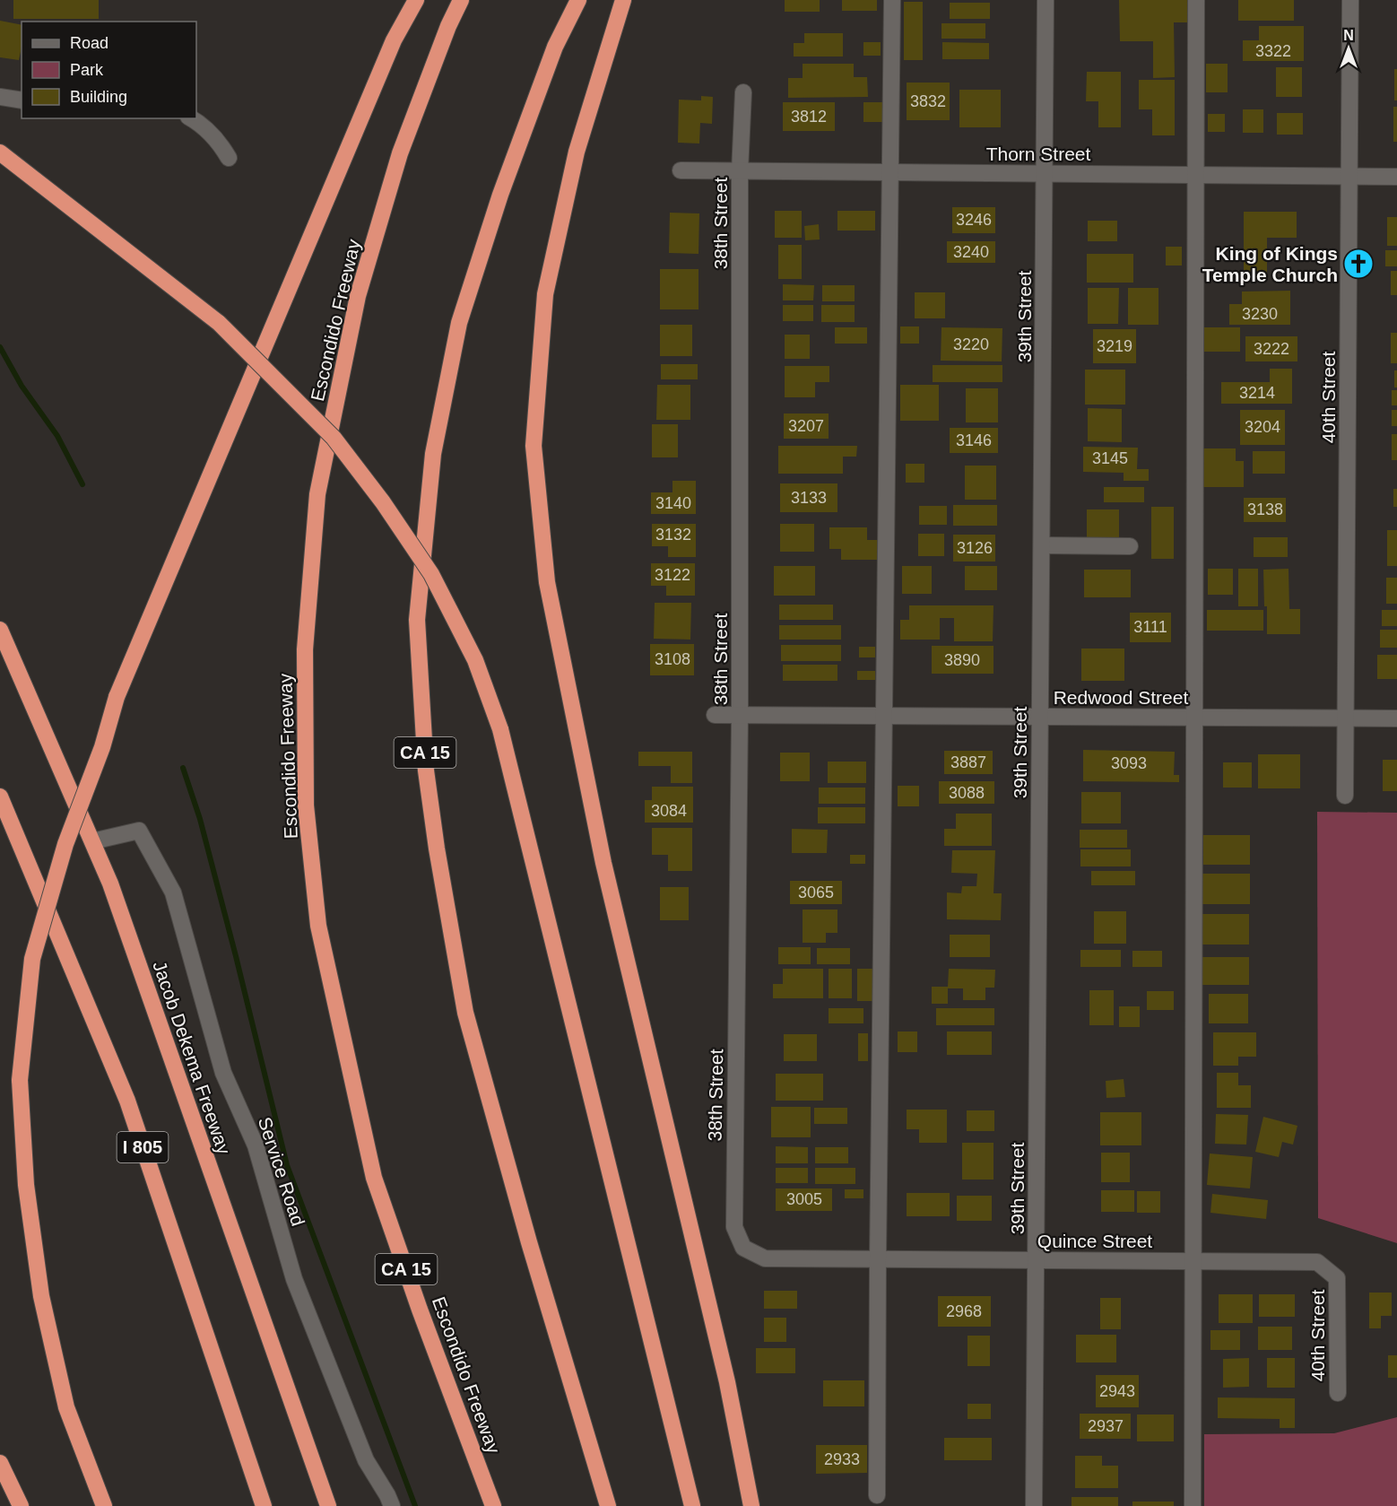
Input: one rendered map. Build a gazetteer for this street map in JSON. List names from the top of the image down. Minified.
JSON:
{"streets":{"highway":["Escondido Freeway","CA 15","Jacob Dekema Freeway","I 805"],"street":["Thorn Street","38th Street","39th Street","40th Street","Redwood Street","Service Road","Quince Street"]},"crossings":[["Thorn Street","38th Street"],["Thorn Street","39th Street"],["Thorn Street","40th Street"],["38th Street","Redwood Street"],["38th Street","Quince Street"],["39th Street","Redwood Street"],["39th Street","Quince Street"],["40th Street","Redwood Street"],["40th Street","Quince Street"],["Jacob Dekema Freeway","Service Road"]],"places":{"church":["King of Kings Temple Church"]},"house_numbers":["3322","3832","3812","3246","3240","3230","3220","3219","3222","3214","3207","3204","3146","3145","3133","3140","3138","3132","3126","3122","3111","3108","3890","3887","3093","3088","3084","3065","3005","2968","2943","2937","2933"],"legend":["Road","Park","Building"],"north":"top"}
